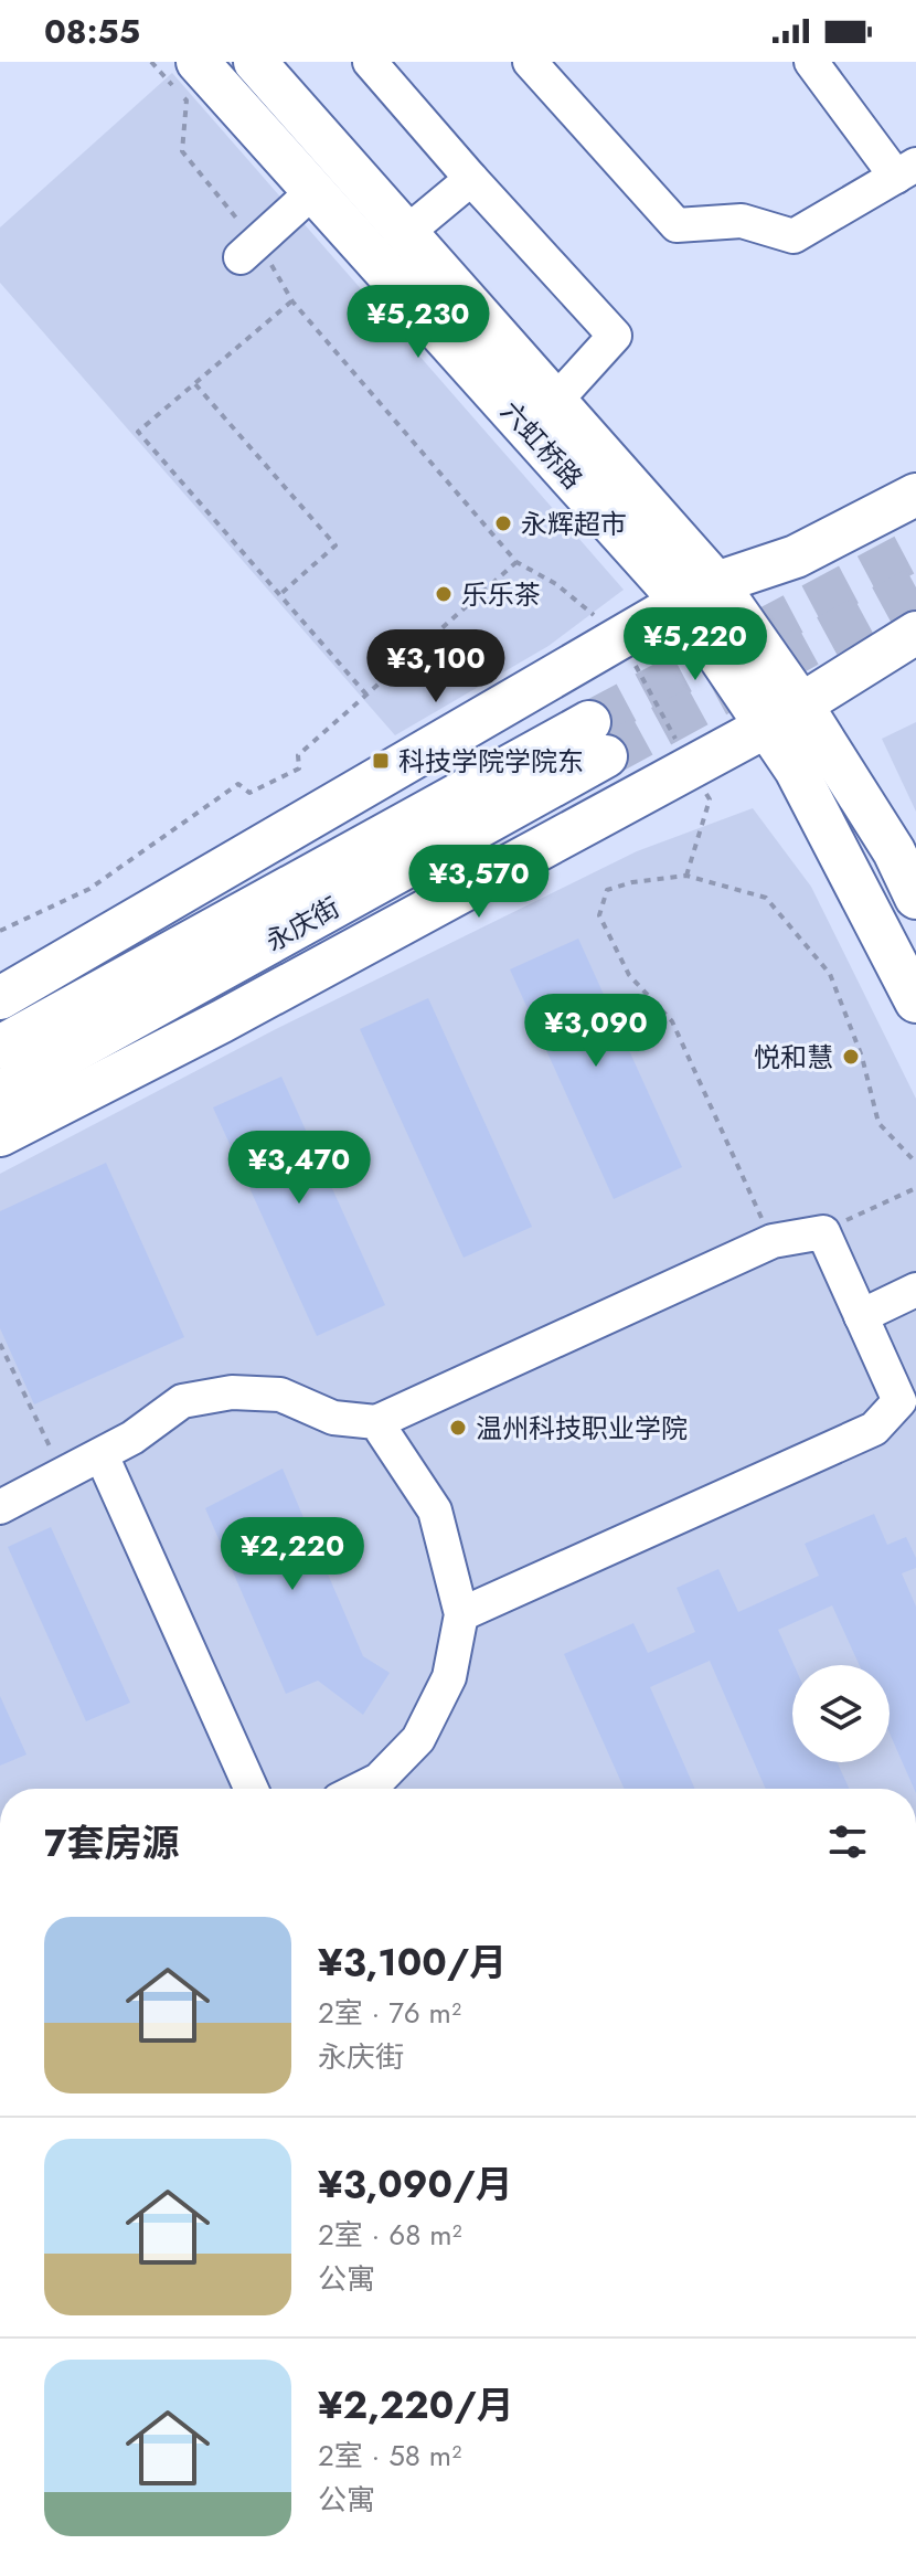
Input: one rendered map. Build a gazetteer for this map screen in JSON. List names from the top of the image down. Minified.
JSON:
{"streets":{"main road":["六虹桥路","永庆街"]},"places":{"other":["永辉超市","乐乐茶","悦和慧","温州科技职业学院"],"transit":["科技学院学院东"]},"page":{"status":"08:55","price":["¥5,230","¥5,220","¥3,100","¥3,570","¥3,090","¥3,470","¥2,220"],"heading":"7套房源","list":[{"name":"¥3,100/月","note":"2室 · 76 m² · 永庆街"},{"name":"¥3,090/月","note":"2室 · 68 m² · 公寓"},{"name":"¥2,220/月","note":"2室 · 58 m² · 公寓"}]}}
